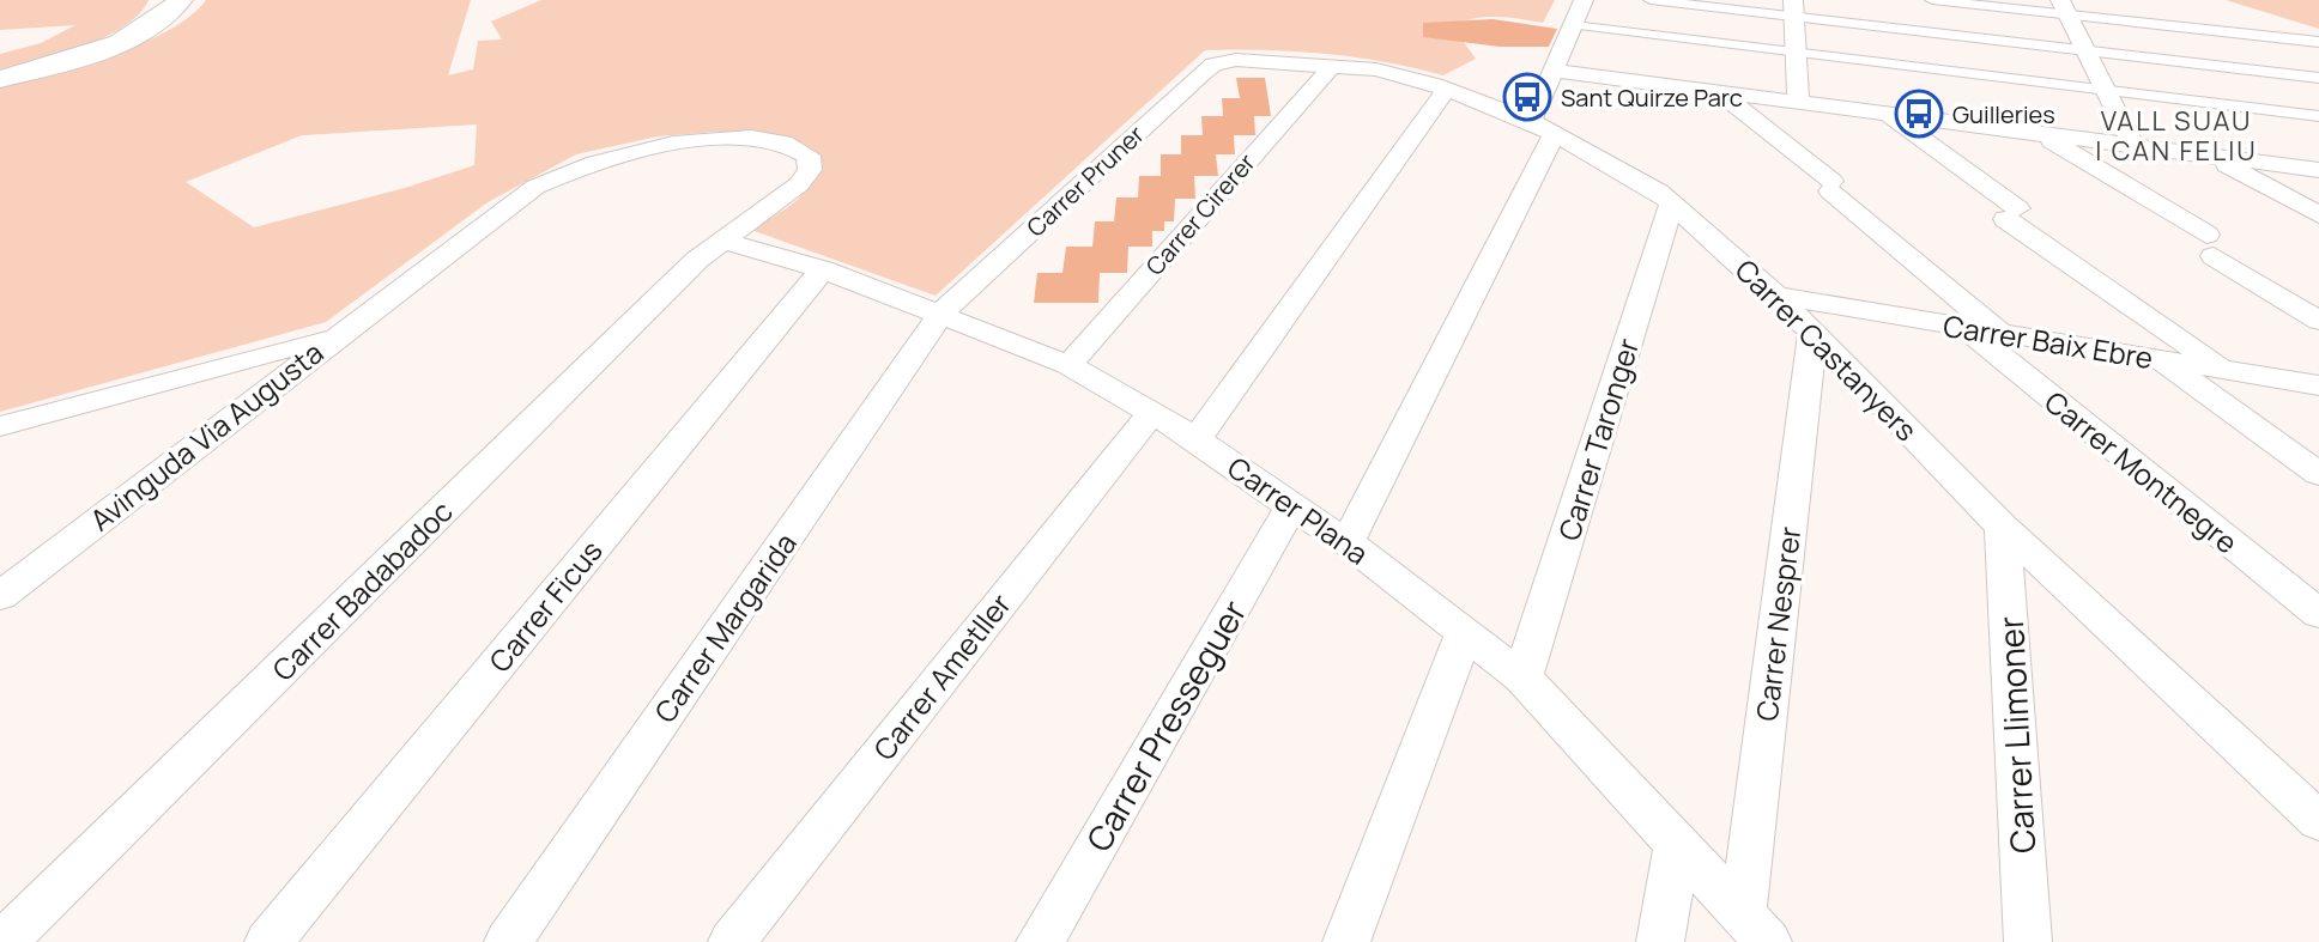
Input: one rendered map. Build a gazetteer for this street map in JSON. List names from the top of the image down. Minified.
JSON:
{"streets":{"street":["Carrer Pruner","Carrer Cirerer","Carrer Baix Ebre","Carrer Castanyers","Avinguda Via Augusta","Carrer Taronger","Carrer Montnegre","Carrer Plana","Carrer Badabadoc","Carrer Ficus","Carrer Nesprer","Carrer Margarida","Carrer Ametller","Carrer Presseguer","Carrer Llimoner"]},"crossings":[["Carrer Pruner","Carrer Castanyers"],["Carrer Pruner","Carrer Plana"],["Carrer Pruner","Carrer Margarida"],["Carrer Cirerer","Carrer Castanyers"],["Carrer Cirerer","Carrer Plana"],["Carrer Baix Ebre","Carrer Castanyers"],["Carrer Baix Ebre","Carrer Montnegre"],["Carrer Castanyers","Carrer Taronger"],["Carrer Castanyers","Carrer Nesprer"],["Carrer Castanyers","Carrer Llimoner"],["Avinguda Via Augusta","Carrer Badabadoc"],["Carrer Taronger","Carrer Plana"],["Carrer Plana","Carrer Badabadoc"],["Carrer Plana","Carrer Ficus"],["Carrer Plana","Carrer Nesprer"],["Carrer Plana","Carrer Margarida"],["Carrer Plana","Carrer Ametller"],["Carrer Plana","Carrer Presseguer"]],"districts":["VALL SUAU I CAN FELIU"],"places":{"bus stop":["Sant Quirze Parc","Guilleries"]}}
